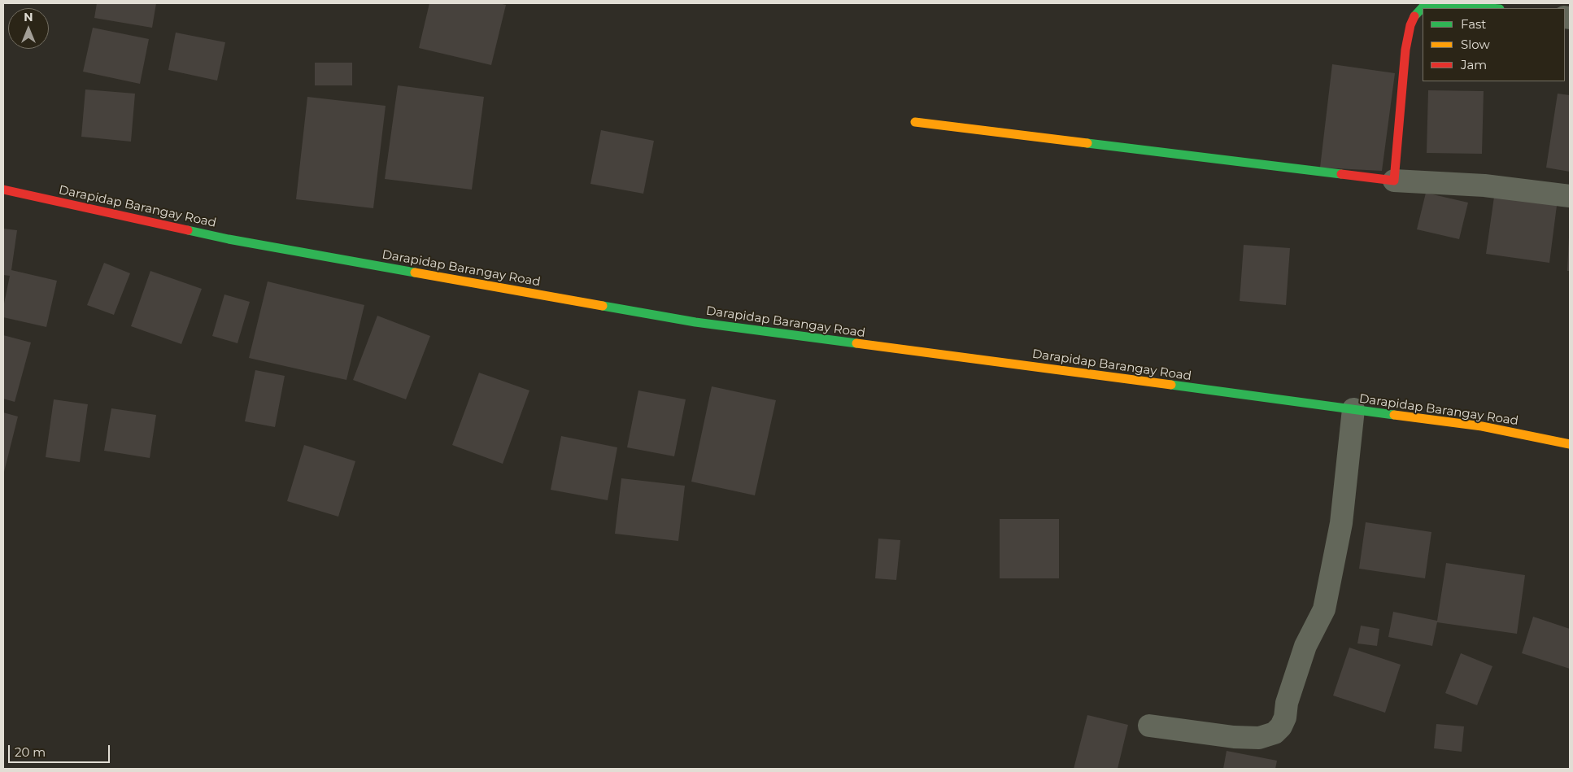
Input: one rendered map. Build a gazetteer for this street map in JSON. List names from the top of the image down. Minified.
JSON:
{"streets":{"street":["Darapidap Barangay Road"]},"legend":["Fast","Slow","Jam"],"scale_bar":"20 m","north":"top"}
